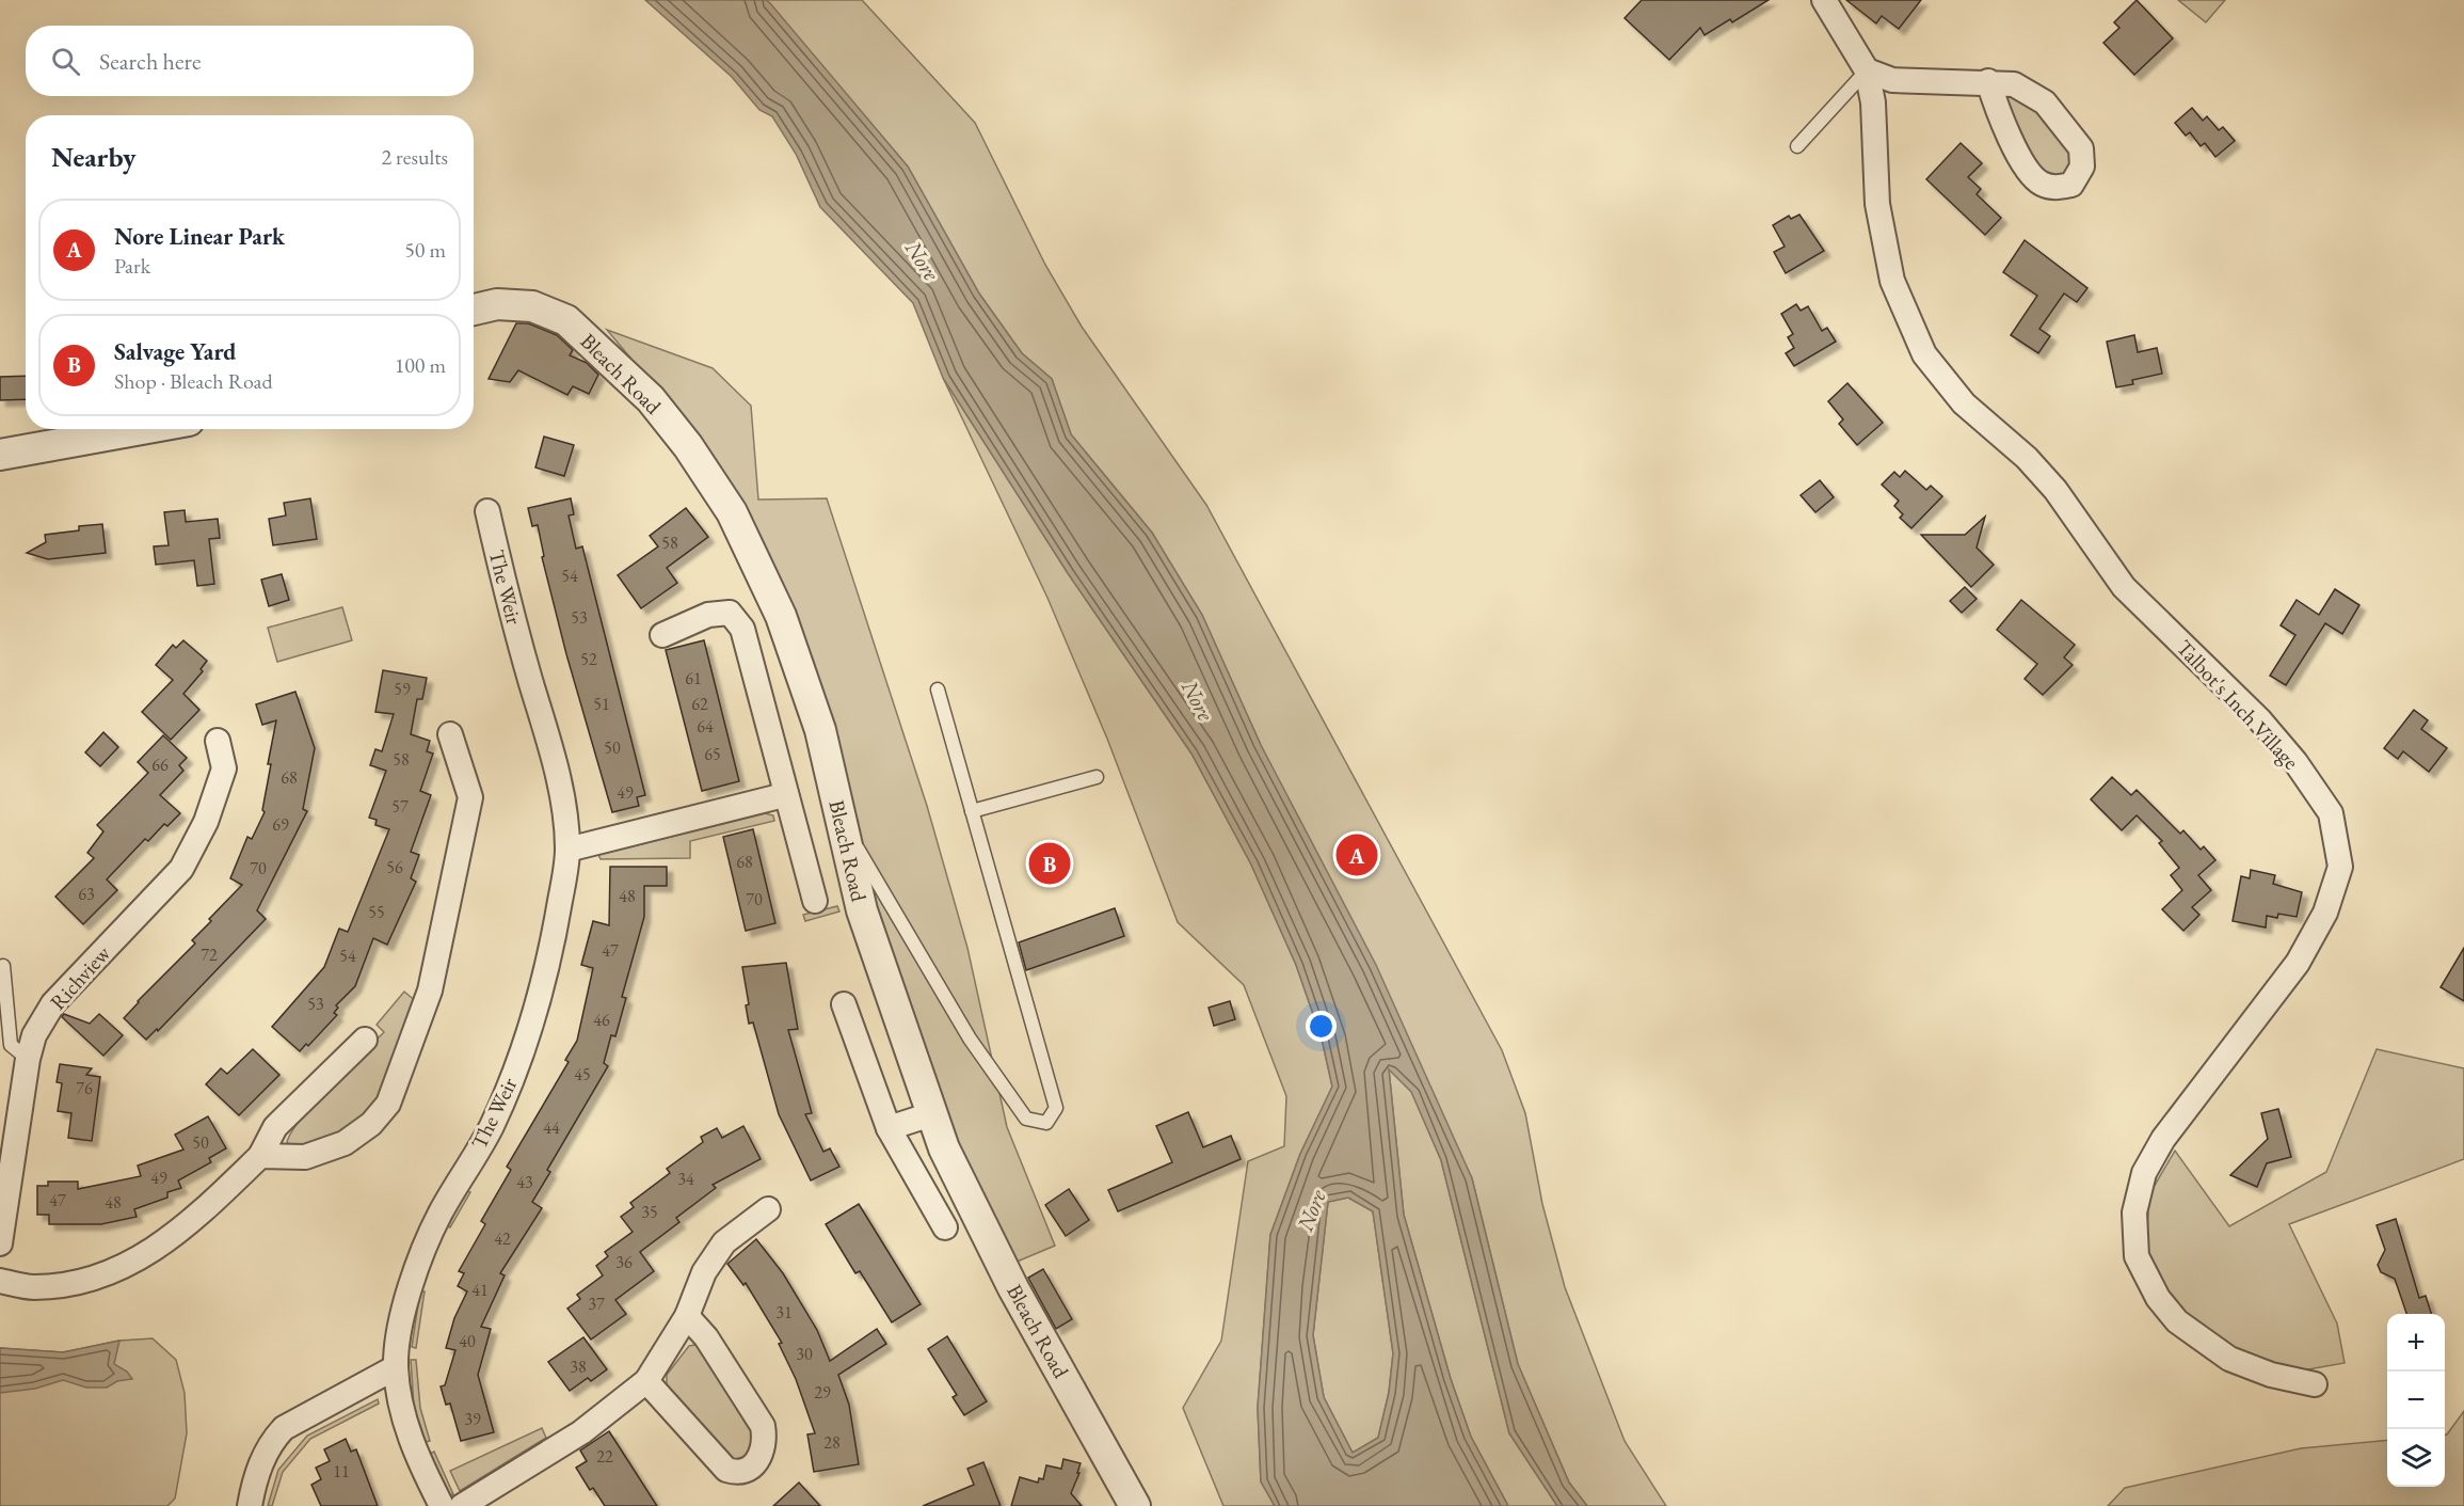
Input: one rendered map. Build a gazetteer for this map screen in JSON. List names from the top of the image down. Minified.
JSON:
{"streets":{"street":["Bleach Road","The Weir","Talbot's Inch Village","Richview"]},"water":["Nore"],"house_numbers":["58","54","53","52","61","59","51","62","64","50","65","58","66","68","49","57","69","68","56","70","63","48","70","55","47","72","54","53","46","45","76","44","50","49","34","43","47","48","35","42","36","41","37","31","40","30","38","29","39","28","22","11"],"page":{"search":"Search here","heading":["Nearby","2 results"],"list":[{"mark":"A","name":"Nore Linear Park","note":"Park","value":"50 m"},{"mark":"B","name":"Salvage Yard","note":"Shop · Bleach Road","value":"100 m"}],"pins":["A","B"],"map_buttons":["+","−"]}}
